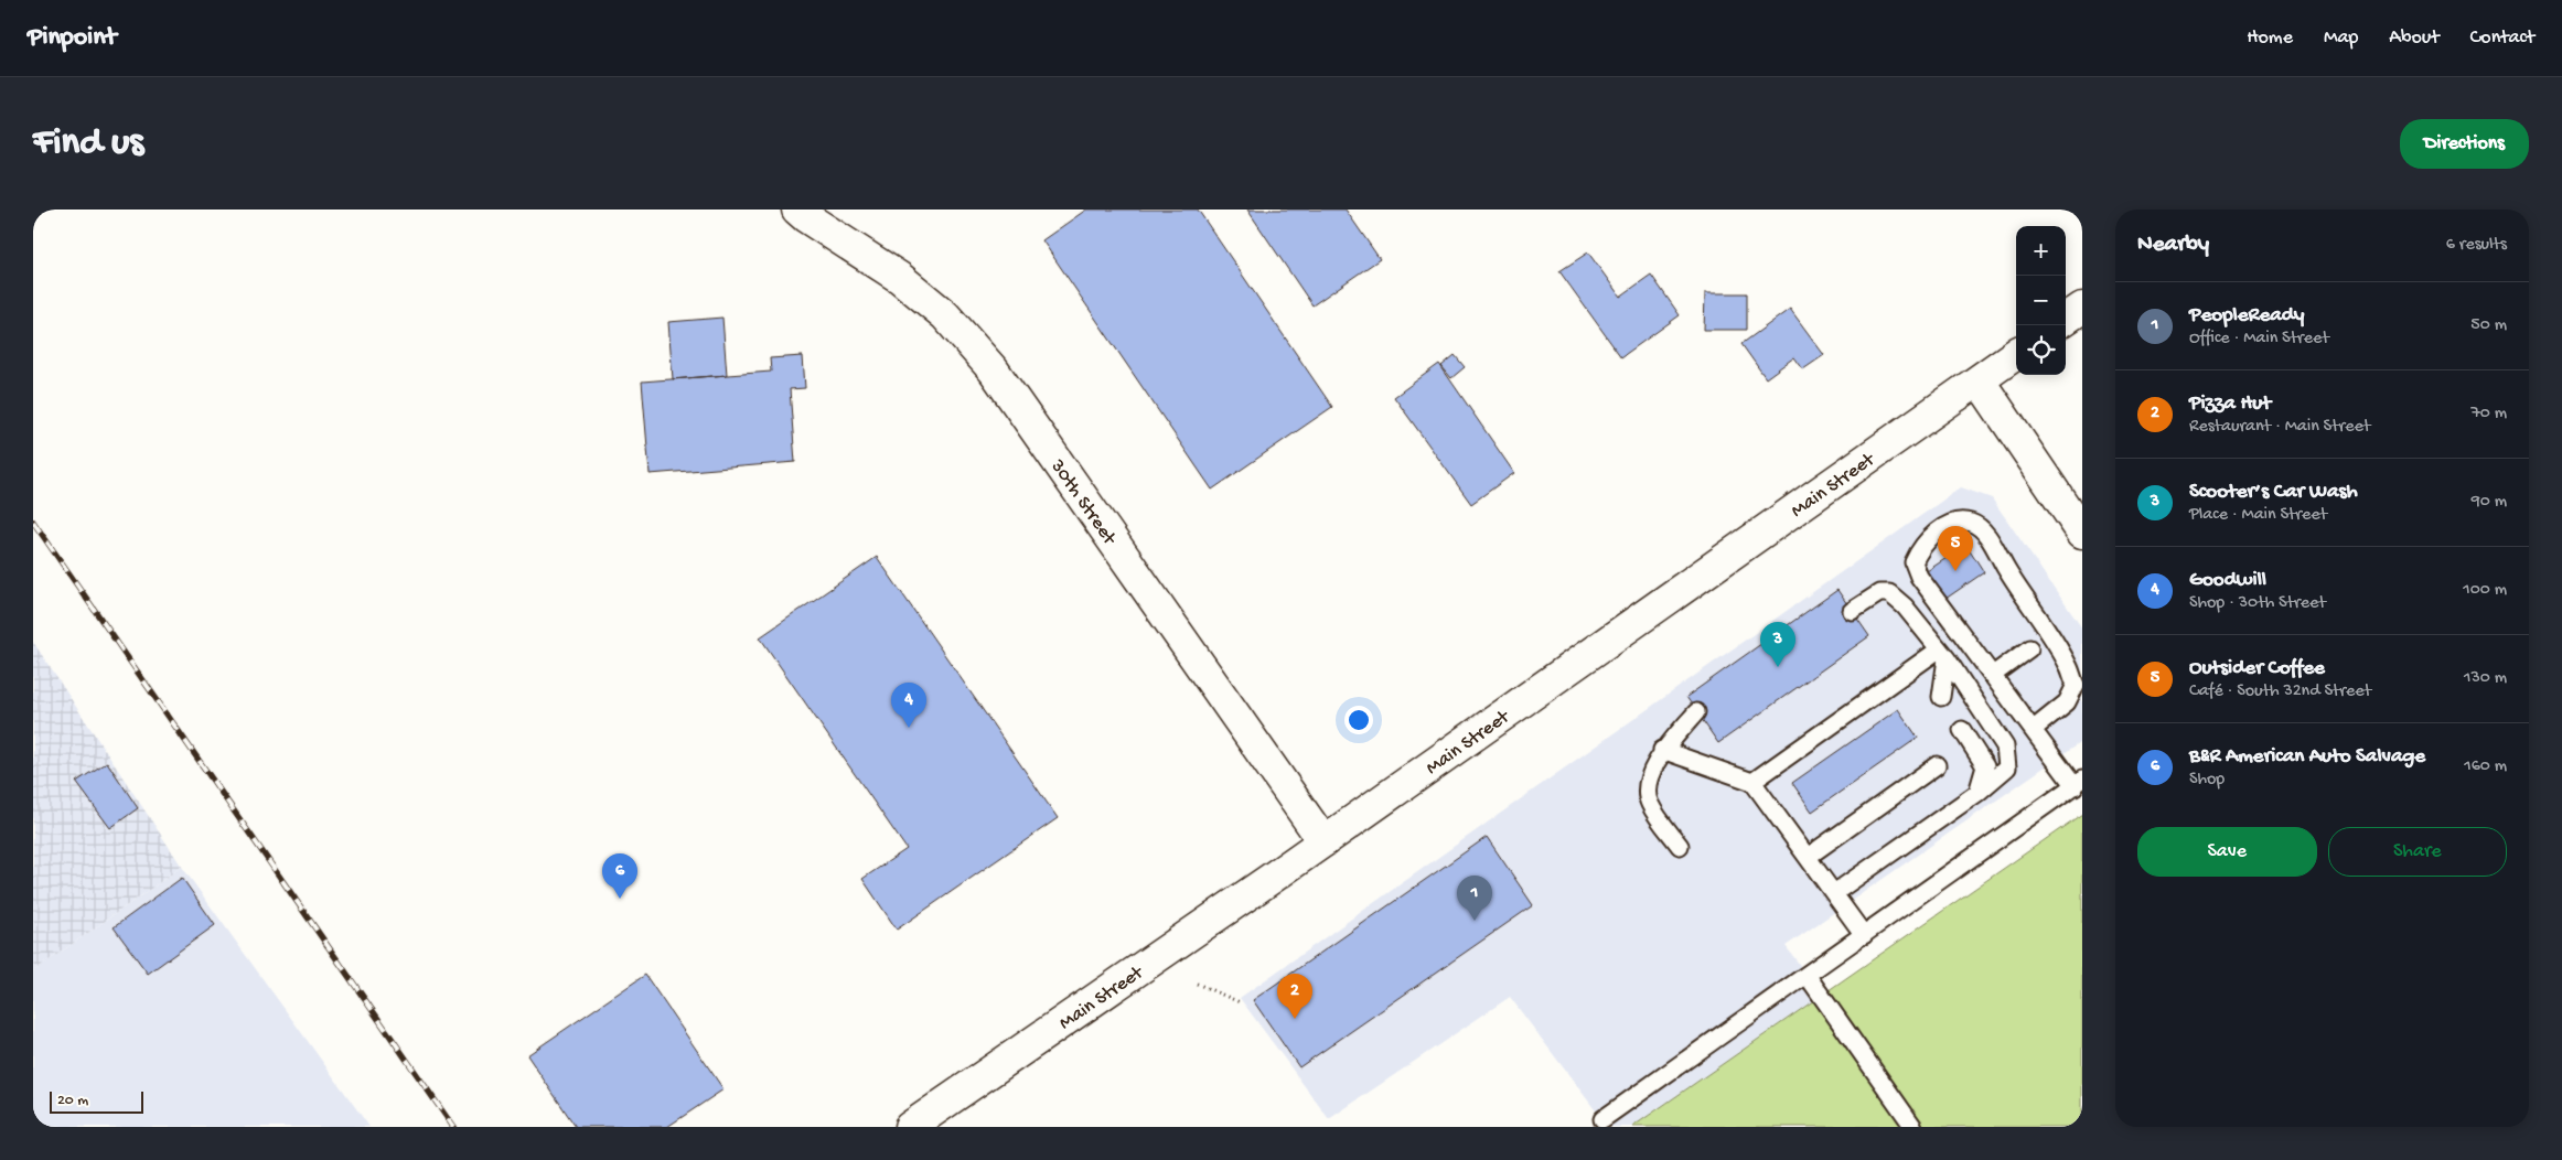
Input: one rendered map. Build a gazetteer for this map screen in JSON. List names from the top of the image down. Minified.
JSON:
{"streets":{"main road":["Main Street","30th Street"]},"crossings":[["Main Street","30th Street"]],"scale_bar":"20 m","page":{"header":"Pinpoint","nav":["Home","Map","About","Contact"],"buttons":["Directions",["Save","Share"]],"title":"Find us","heading":["Nearby","6 results"],"map_buttons":["+","−"],"list":[{"mark":"1","name":"PeopleReady","note":"Office · Main Street","value":"50 m"},{"mark":"2","name":"Pizza Hut","note":"Restaurant · Main Street","value":"70 m"},{"mark":"3","name":"Scooter’s Car Wash","note":"Place · Main Street","value":"90 m"},{"mark":"4","name":"Goodwill","note":"Shop · 30th Street","value":"100 m"},{"mark":"5","name":"Outsider Coffee","note":"Café · South 32nd Street","value":"130 m"},{"mark":"6","name":"B&R American Auto Salvage","note":"Shop","value":"160 m"}],"pins":["5","3","4","6","1","2"],"scale":"20 m"}}
